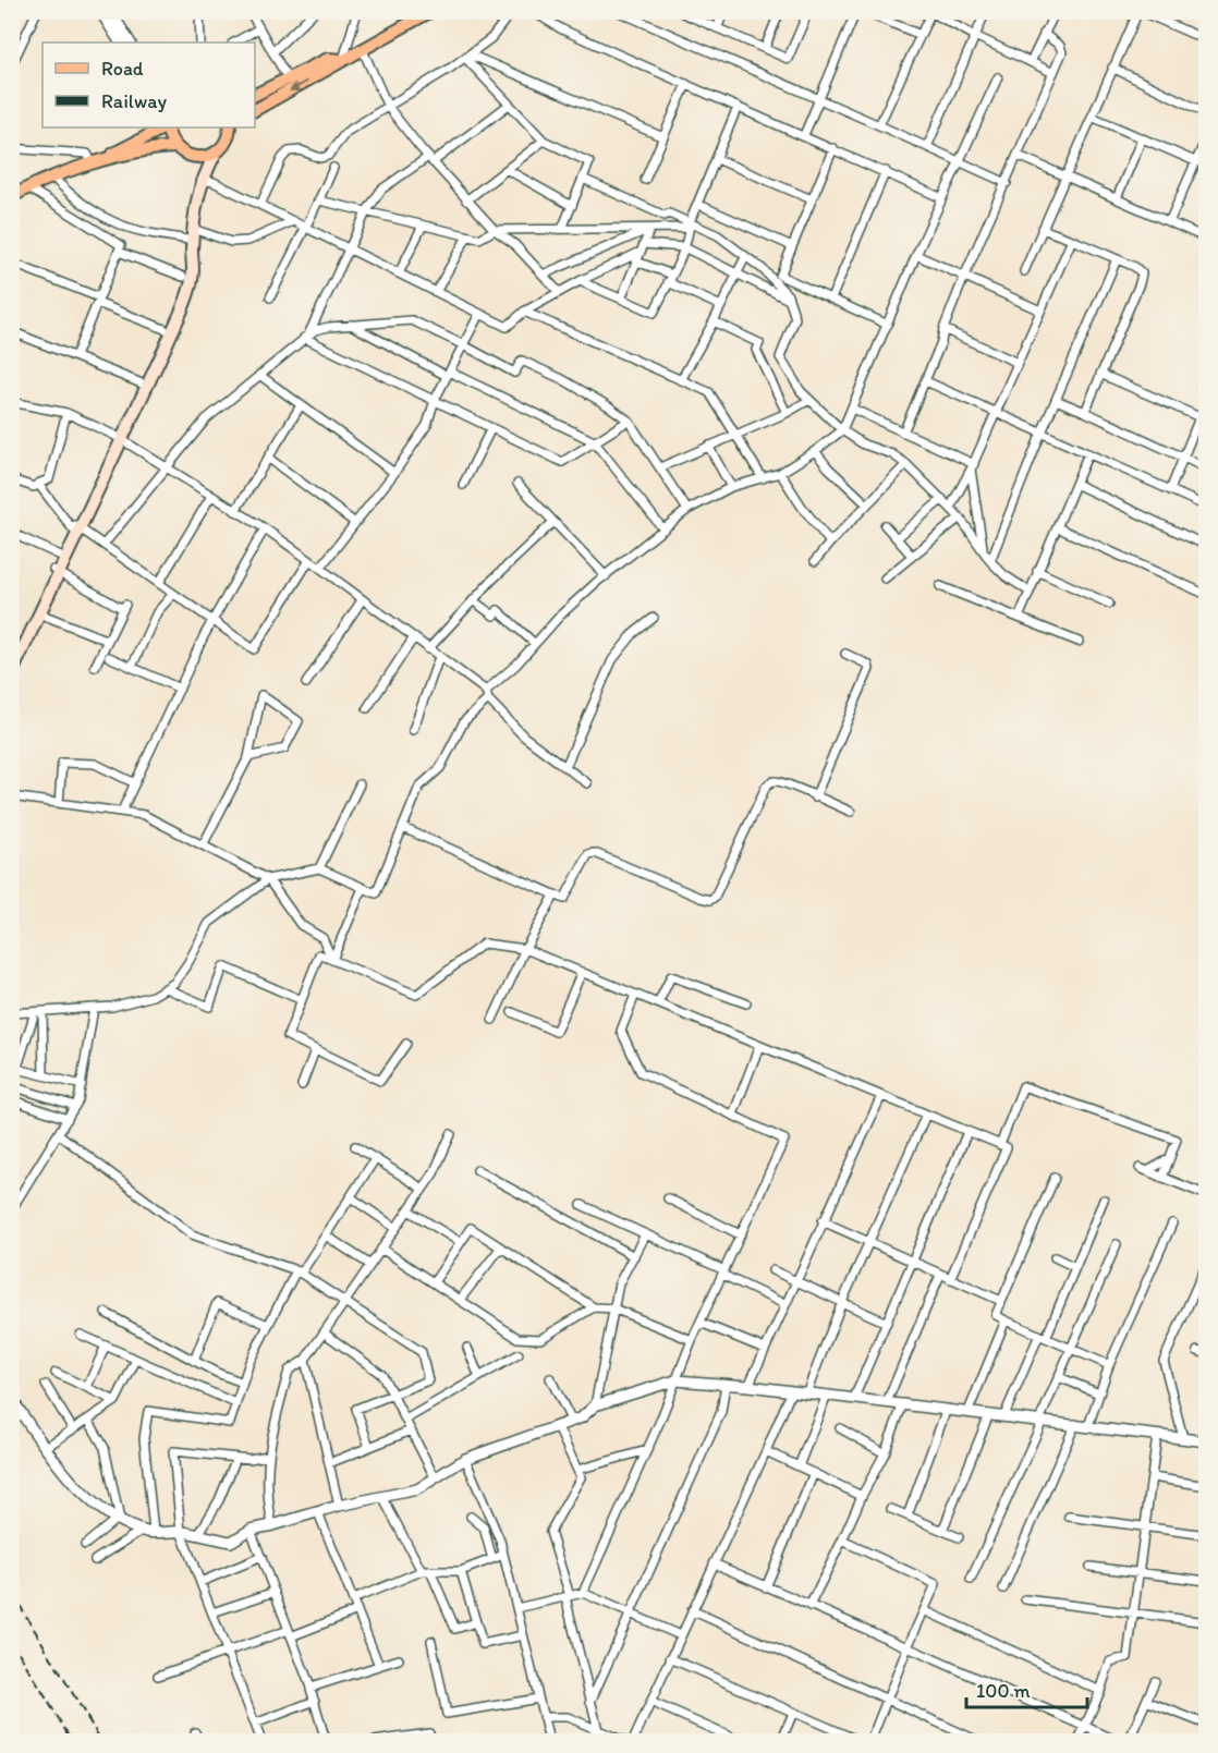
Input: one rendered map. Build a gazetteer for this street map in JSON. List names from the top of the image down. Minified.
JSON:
{"legend":["Road","Railway"],"scale_bar":"100 m"}
